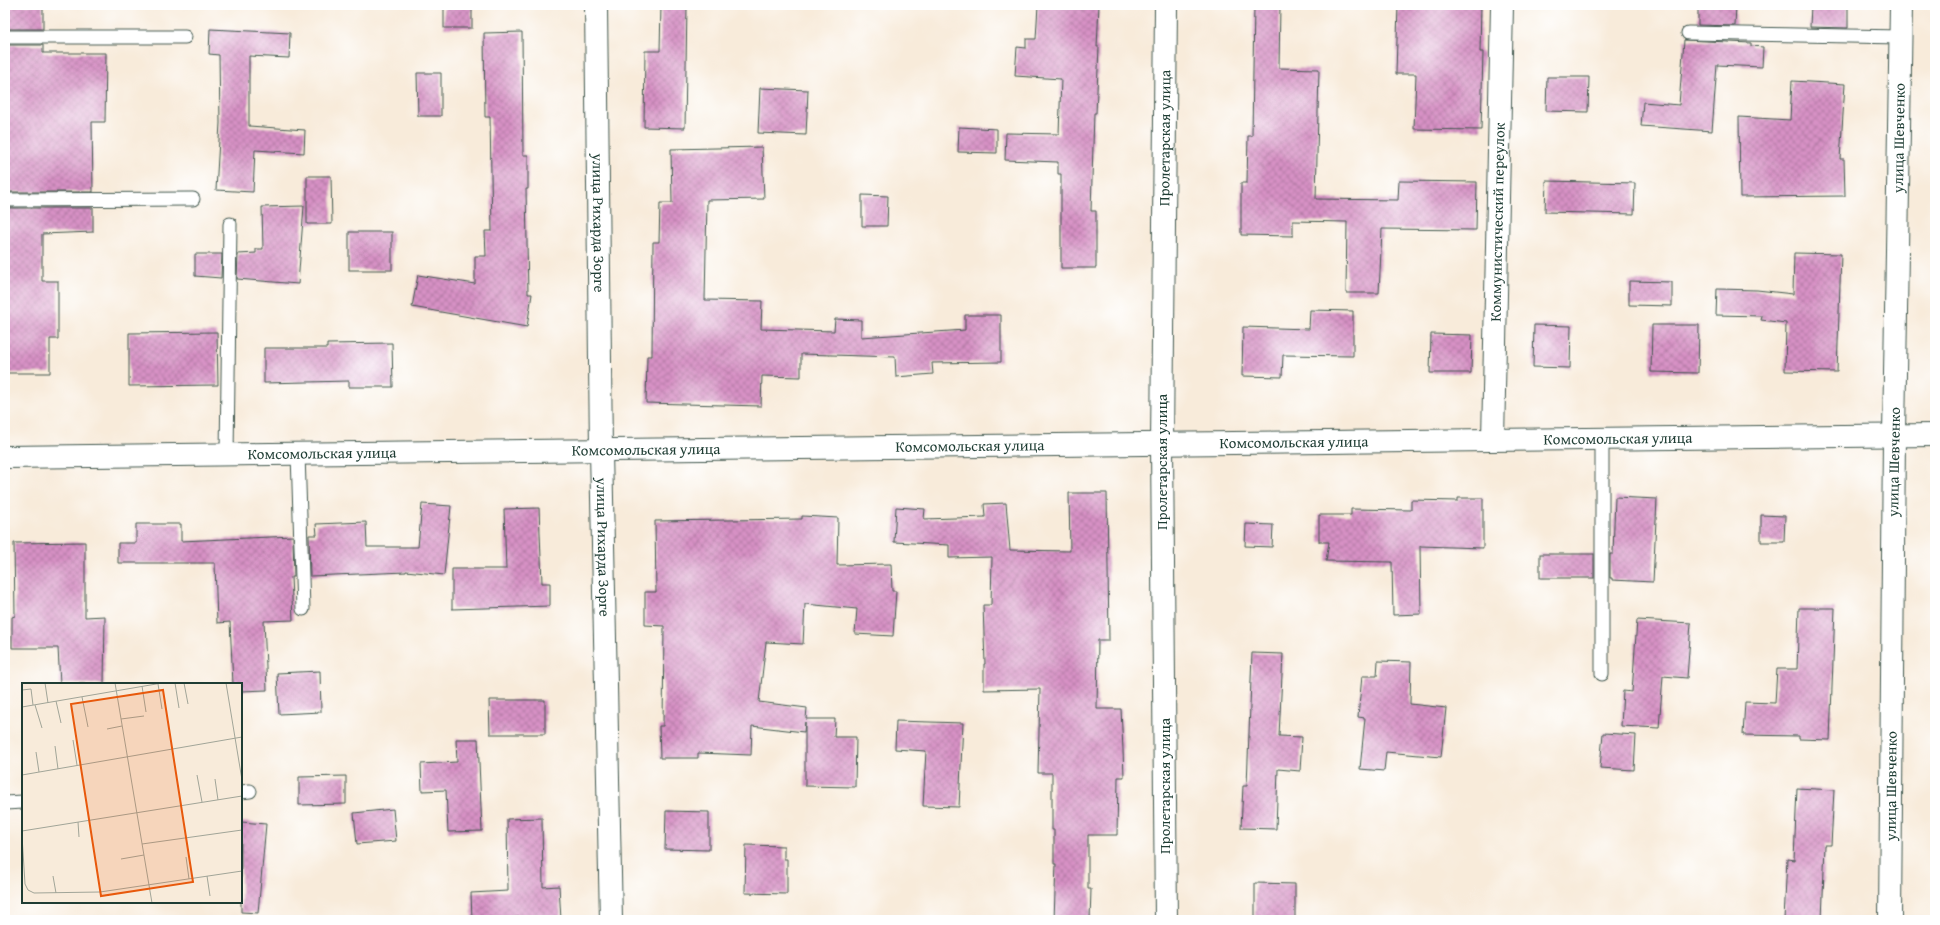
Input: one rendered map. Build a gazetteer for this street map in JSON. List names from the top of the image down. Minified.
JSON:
{"streets":{"street":["Пролетарская улица","улица Шевченко","Коммунистический переулок","улица Рихарда Зорге","Комсомольская улица"]},"crossings":[["Пролетарская улица","Комсомольская улица"],["улица Шевченко","Комсомольская улица"],["Коммунистический переулок","Комсомольская улица"],["улица Рихарда Зорге","Комсомольская улица"]]}
